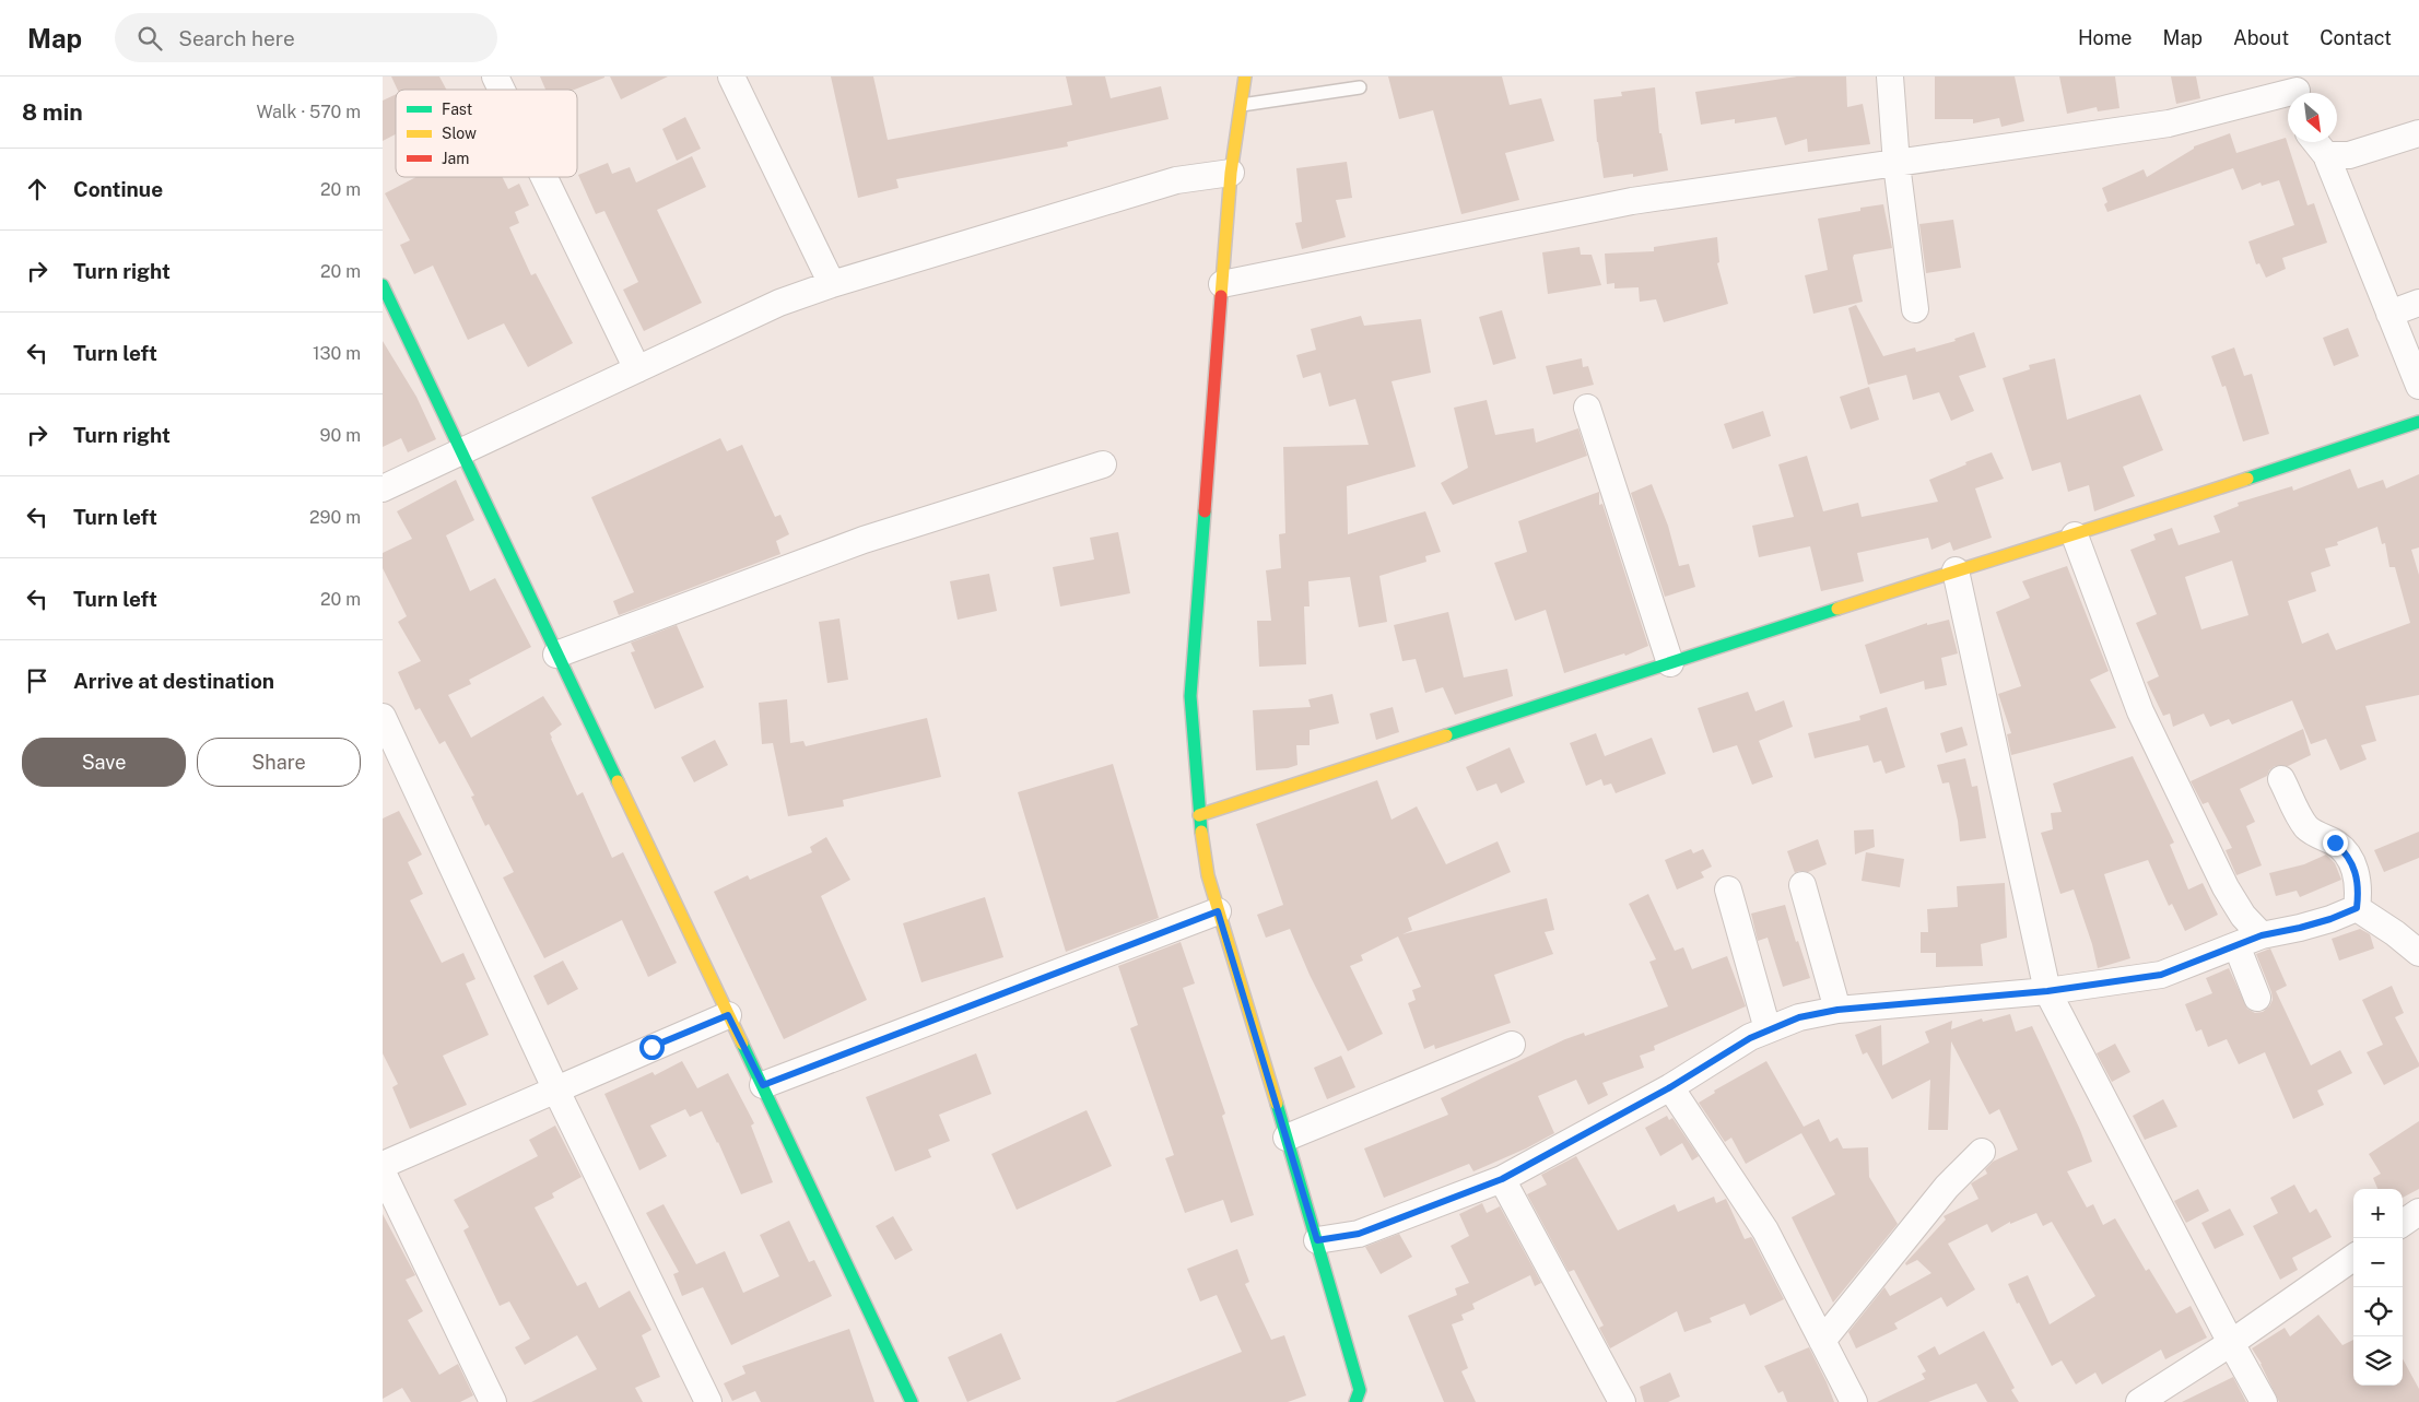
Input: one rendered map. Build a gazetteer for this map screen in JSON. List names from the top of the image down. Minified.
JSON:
{"legend":["Fast","Slow","Jam"],"north":"bottom right","page":{"header":"Map","search":"Search here","nav":["Home","Map","About","Contact"],"heading":["8 min","Walk · 570 m"],"list":[["Continue","20 m"],["Turn right","20 m"],["Turn left","130 m"],["Turn right","90 m"],["Turn left","290 m"],["Turn left","20 m"],"Arrive at destination"],"buttons":["Save","Share"],"map_buttons":["+","−"]}}
